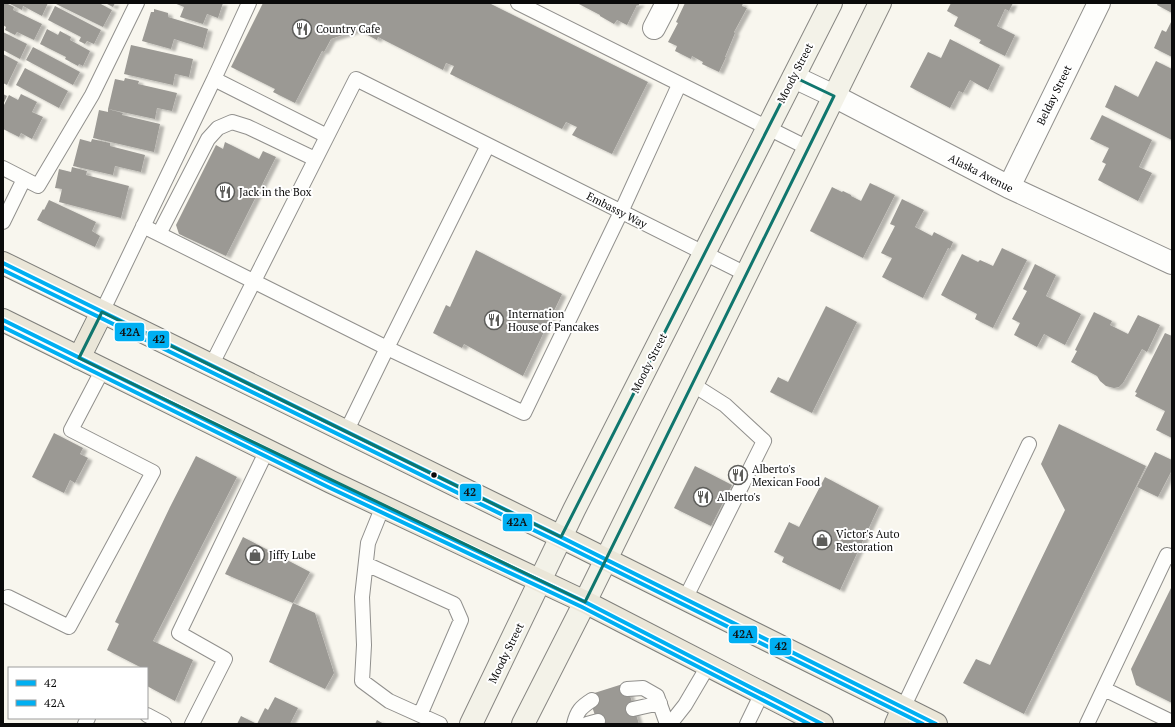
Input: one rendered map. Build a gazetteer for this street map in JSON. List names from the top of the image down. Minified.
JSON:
{"streets":{"main road":["Moody Street"],"street":["Belday Street","Alaska Avenue"],"lane":["Embassy Way"]},"crossings":[["Moody Street","Alaska Avenue"],["Moody Street","Embassy Way"],["Belday Street","Alaska Avenue"]],"places":{"restaurant":["Country Cafe","Jack in the Box","Internation House of Pancakes","Alberto's Mexican Food","Alberto's"],"shop":["Victor's Auto Restoration","Jiffy Lube"]},"lines":["transit line 42","transit line 42A"],"legend":["42","42A"]}
